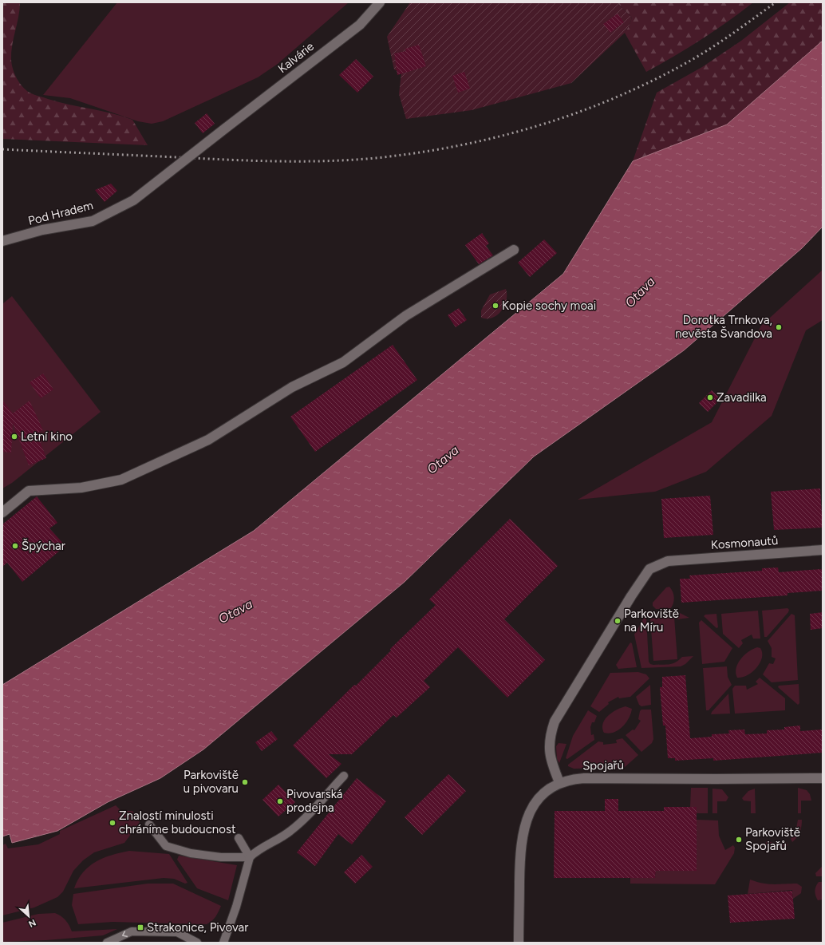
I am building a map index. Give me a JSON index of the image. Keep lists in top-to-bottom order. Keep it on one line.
{"streets":{"street":["Kalvárie","Pod Hradem","Kosmonautů","Spojařů"]},"crossings":[["Kalvárie","Pod Hradem"],["Kosmonautů","Spojařů"]],"water":["Otava"],"places":{"other":["Kopie sochy moai","Dorotka Trnkova, nevěsta Švandova","Zavadilka","Letní kino","Špýchar","Parkoviště na Míru","Parkoviště u pivovaru","Pivovarská prodejna","Znalostí minulosti chráníme budoucnost","Parkoviště Spojařů"],"transit":["Strakonice, Pivovar"]},"north":"bottom right"}
